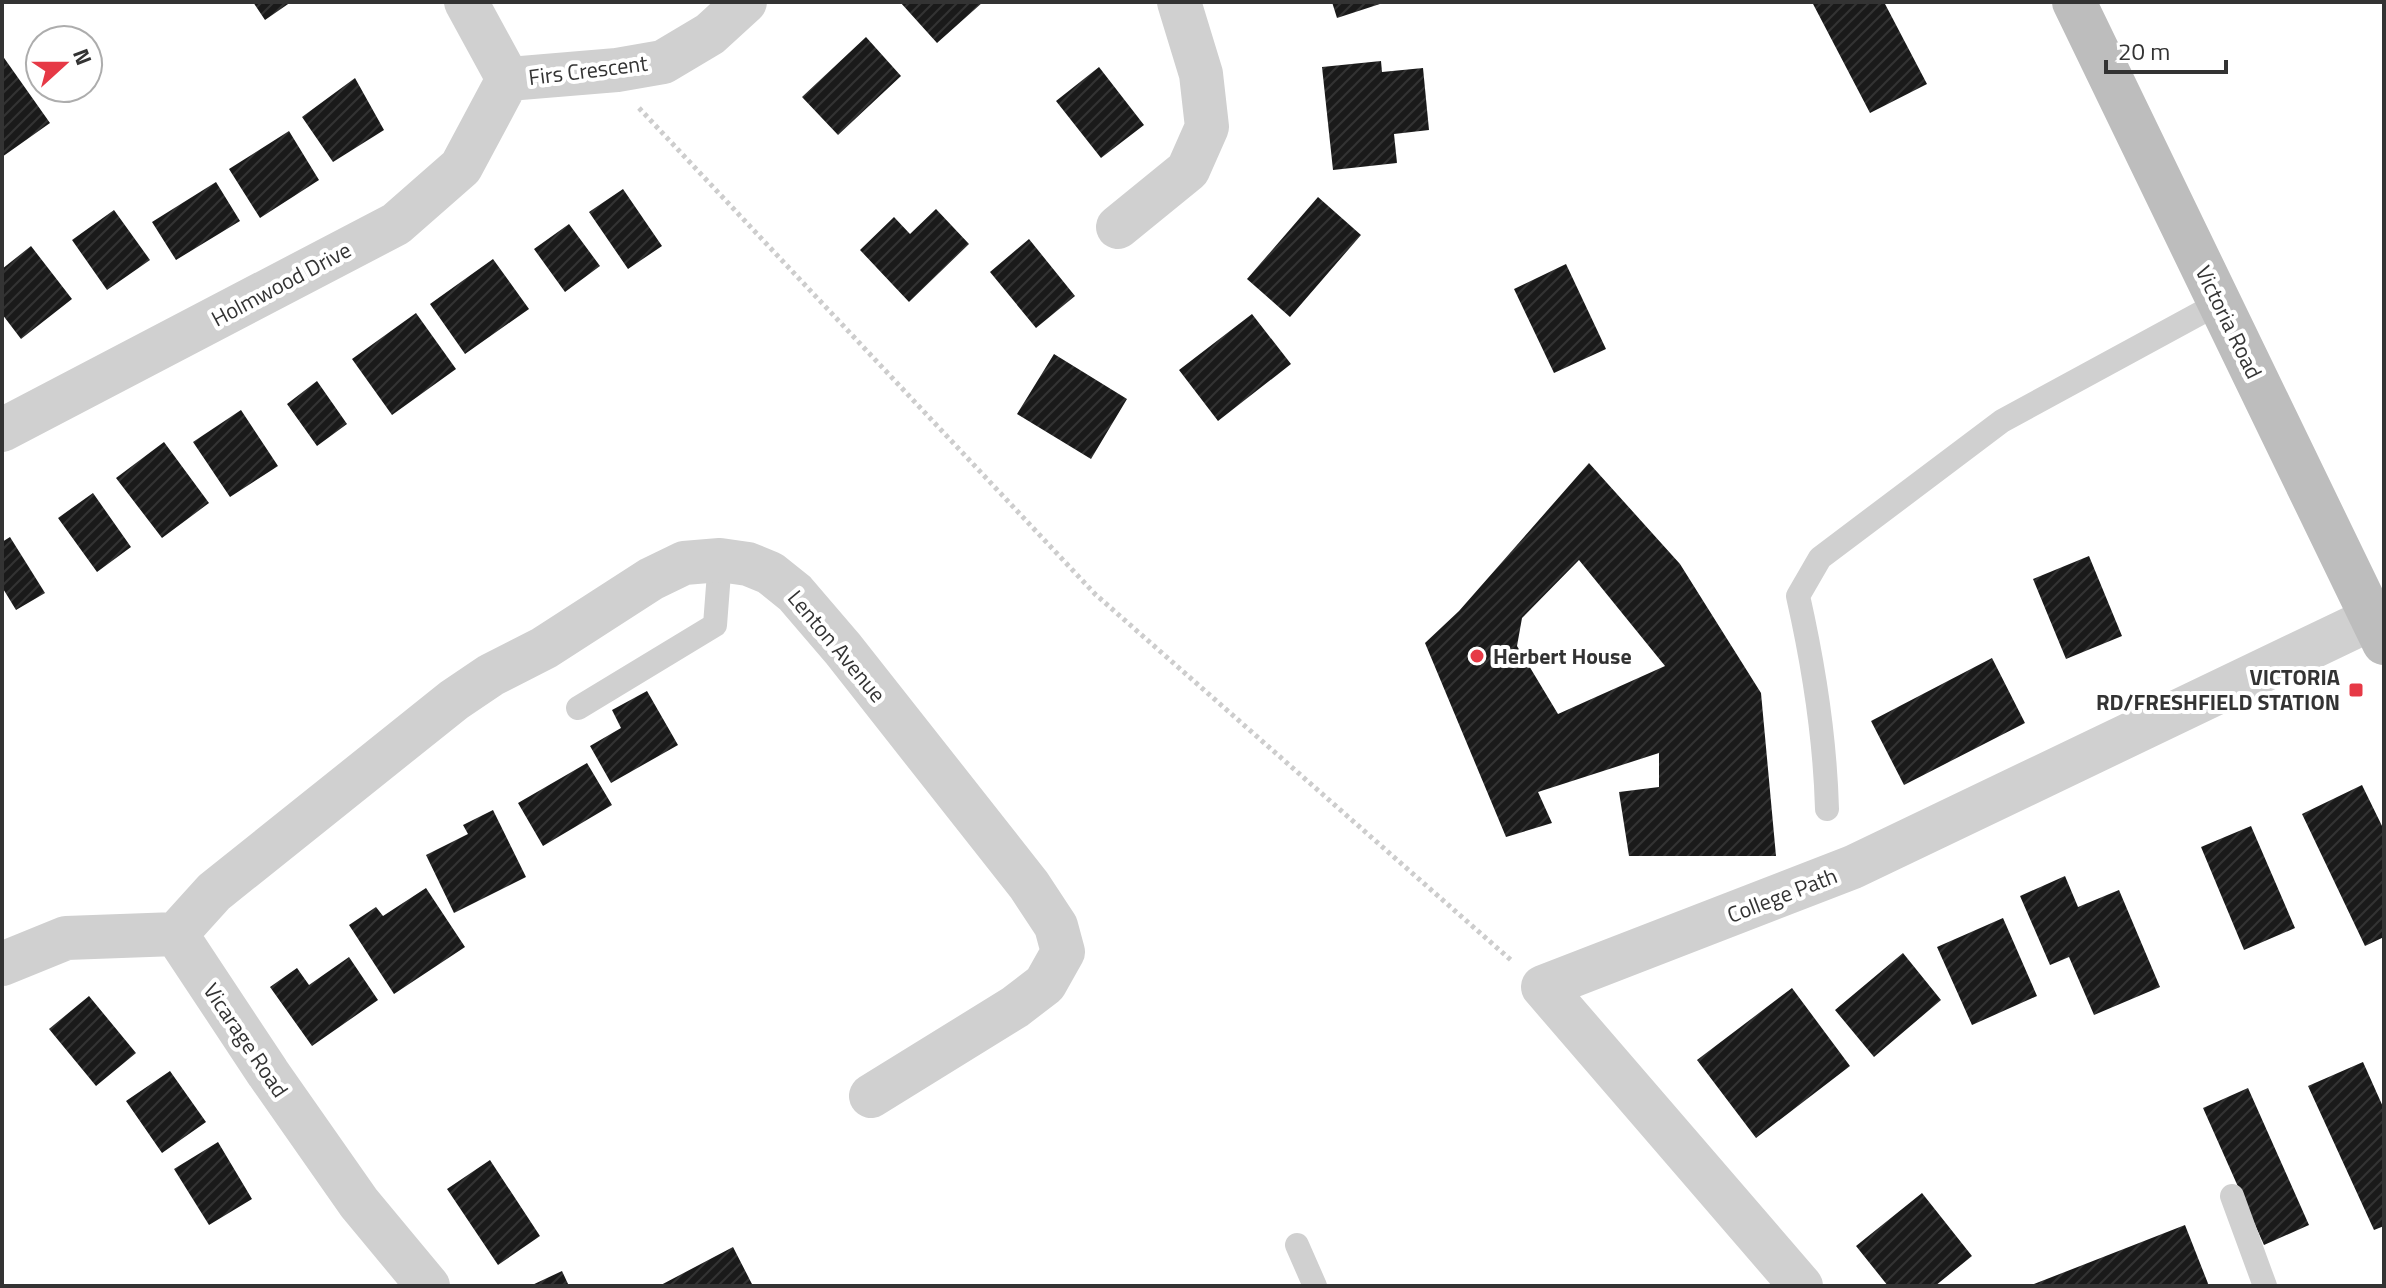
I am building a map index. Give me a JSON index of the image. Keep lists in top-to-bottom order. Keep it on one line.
{"streets":{"street":["Firs Crescent","Holmwood Drive","Victoria Road","Lenton Avenue","College Path","Vicarage Road"]},"crossings":[["Firs Crescent","Holmwood Drive"],["Victoria Road","College Path"],["Lenton Avenue","Vicarage Road"]],"places":{"other":["Herbert House"],"transit":["VICTORIA RD/FRESHFIELD STATION"]},"scale_bar":"20 m","north":"right"}
